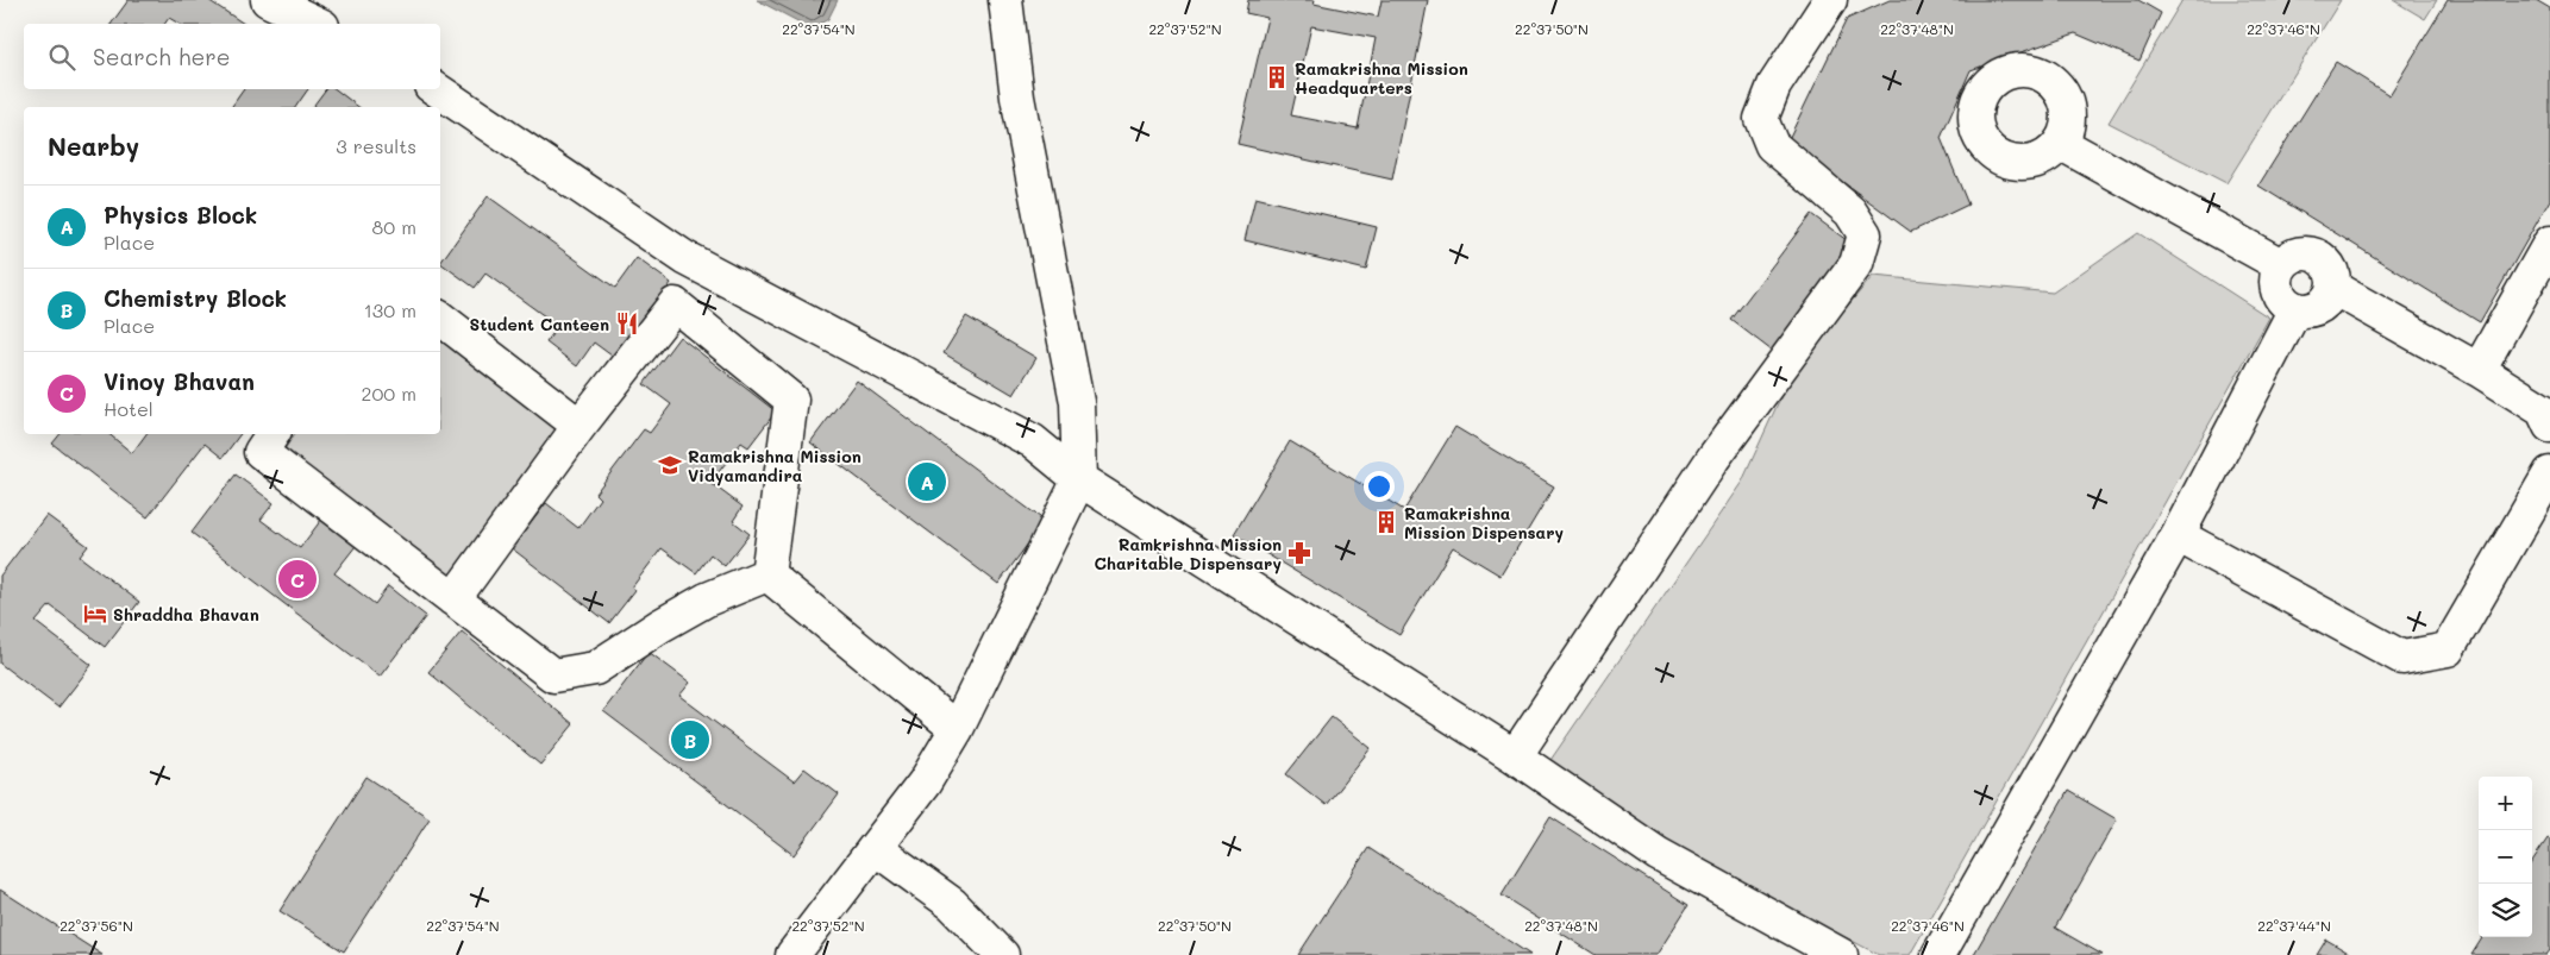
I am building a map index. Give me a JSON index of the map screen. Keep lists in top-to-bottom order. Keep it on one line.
{"places":{"building":["Ramakrishna Mission Headquarters","Ramakrishna Mission Dispensary"],"restaurant":["Student Canteen"],"school or university":["Ramakrishna Mission Vidyamandira"],"pharmacy":["Ramkrishna Mission Charitable Dispensary"],"hotel":["Shraddha Bhavan"]},"page":{"search":"Search here","heading":["Nearby","3 results"],"list":[{"mark":"A","name":"Physics Block","note":"Place","value":"80 m"},{"mark":"B","name":"Chemistry Block","note":"Place","value":"130 m"},{"mark":"C","name":"Vinoy Bhavan","note":"Hotel","value":"200 m"}],"pins":["A","C","B"],"map_buttons":["+","−"]},"coordinates":["22°37'54\"N","22°37'52\"N","22°37'50\"N","22°37'48\"N","22°37'46\"N","22°37'56\"N","22°37'44\"N"]}
